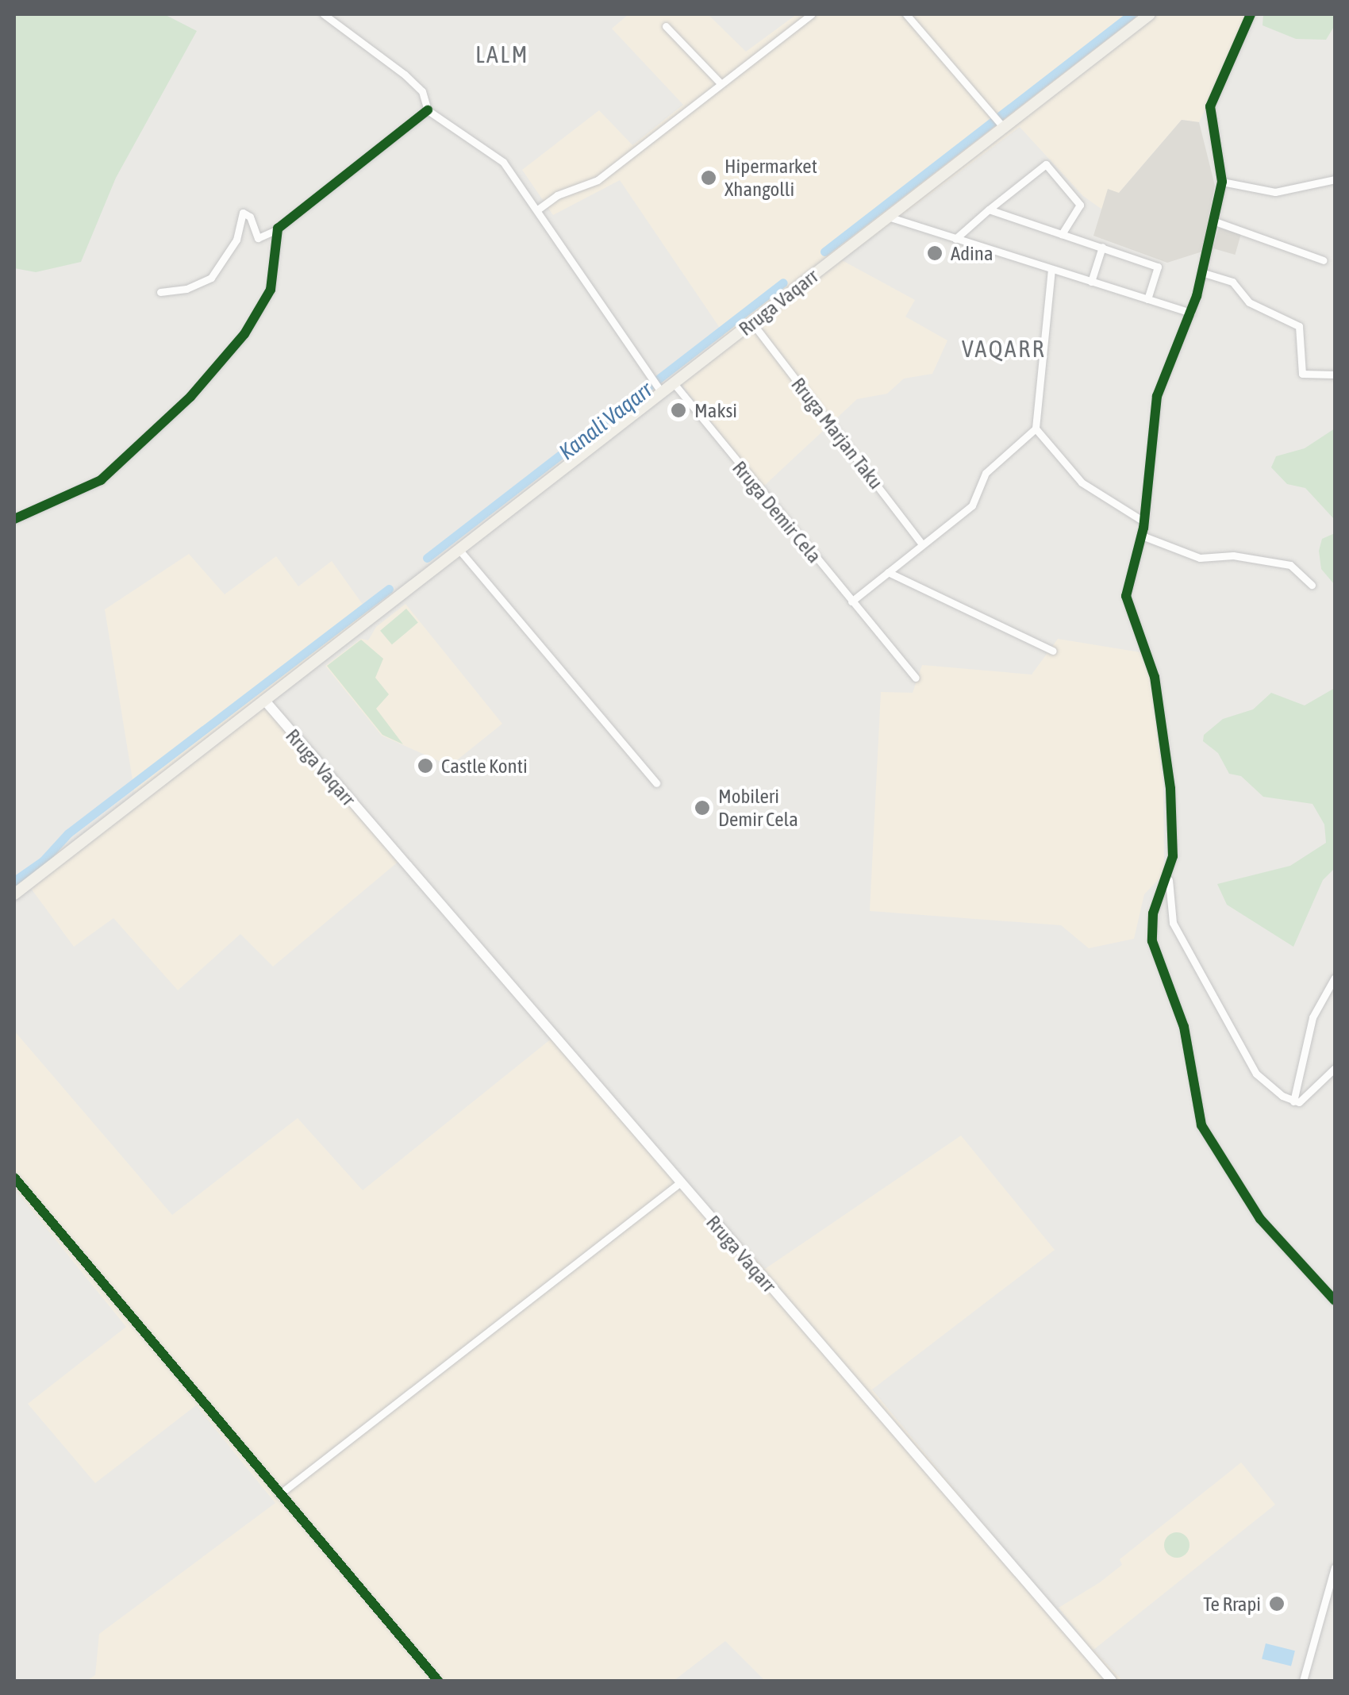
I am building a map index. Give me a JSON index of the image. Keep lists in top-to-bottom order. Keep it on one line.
{"streets":{"main road":["Rruga Vaqarr"],"street":["Rruga Marjan Taku","Rruga Demir Cela"]},"crossings":[["Rruga Vaqarr","Rruga Marjan Taku"],["Rruga Vaqarr","Rruga Demir Cela"]],"districts":["LALM","VAQARR"],"water":["Kanali Vaqarr"],"places":["Hipermarket Xhangolli","Adina","Maksi","Castle Konti","Mobileri Demir Cela","Te Rrapi"]}
